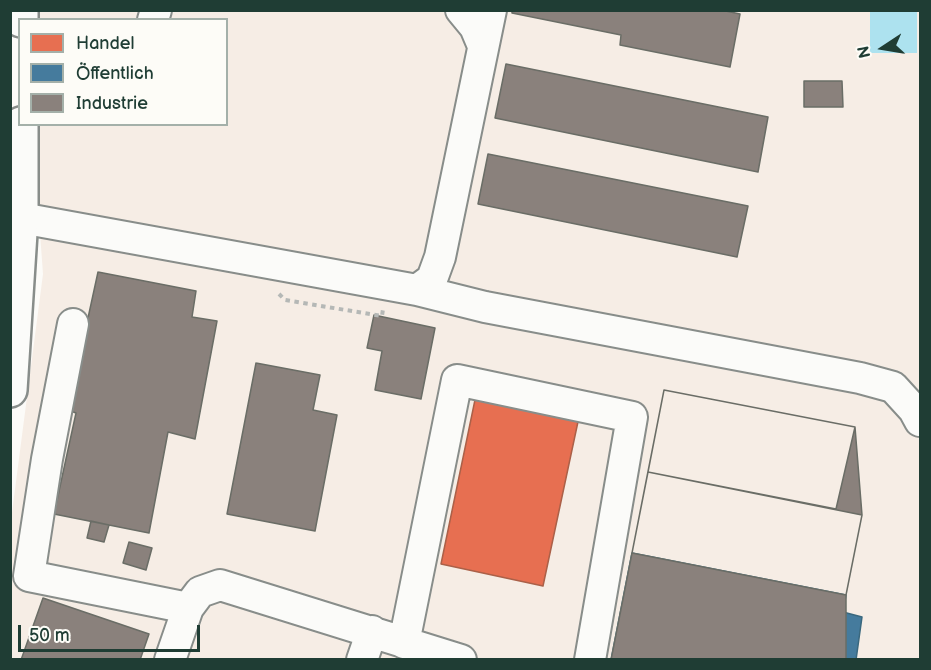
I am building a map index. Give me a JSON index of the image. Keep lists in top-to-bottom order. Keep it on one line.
{"legend":["Handel","Öffentlich","Industrie"],"scale_bar":"50 m","north":"left"}
